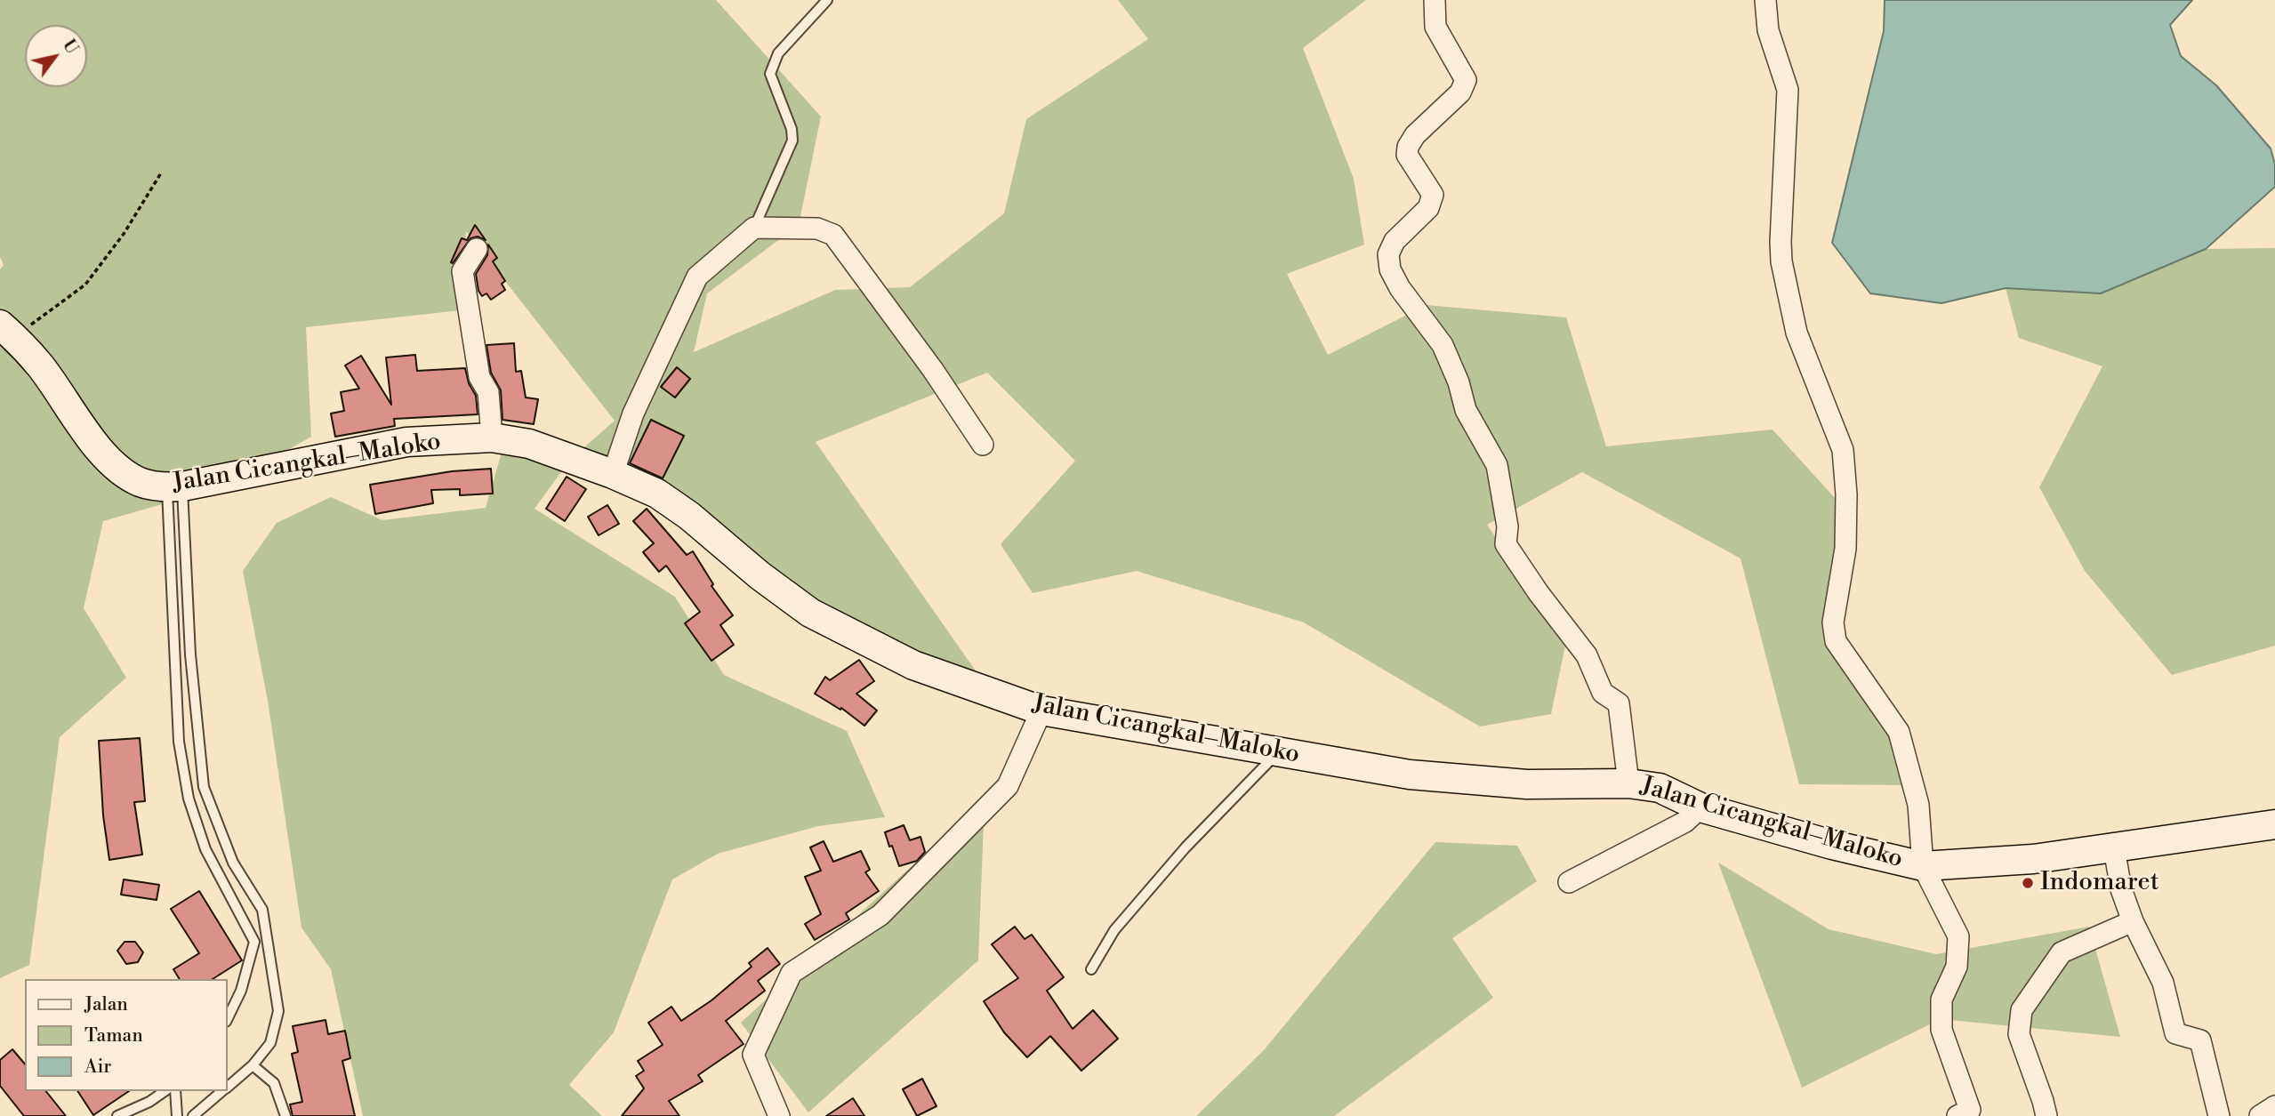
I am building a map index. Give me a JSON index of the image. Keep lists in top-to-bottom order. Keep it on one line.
{"streets":{"street":["Jalan Cicangkal–Maloko"]},"places":["Indomaret"],"legend":["Jalan","Taman","Air"],"north":"top right"}
